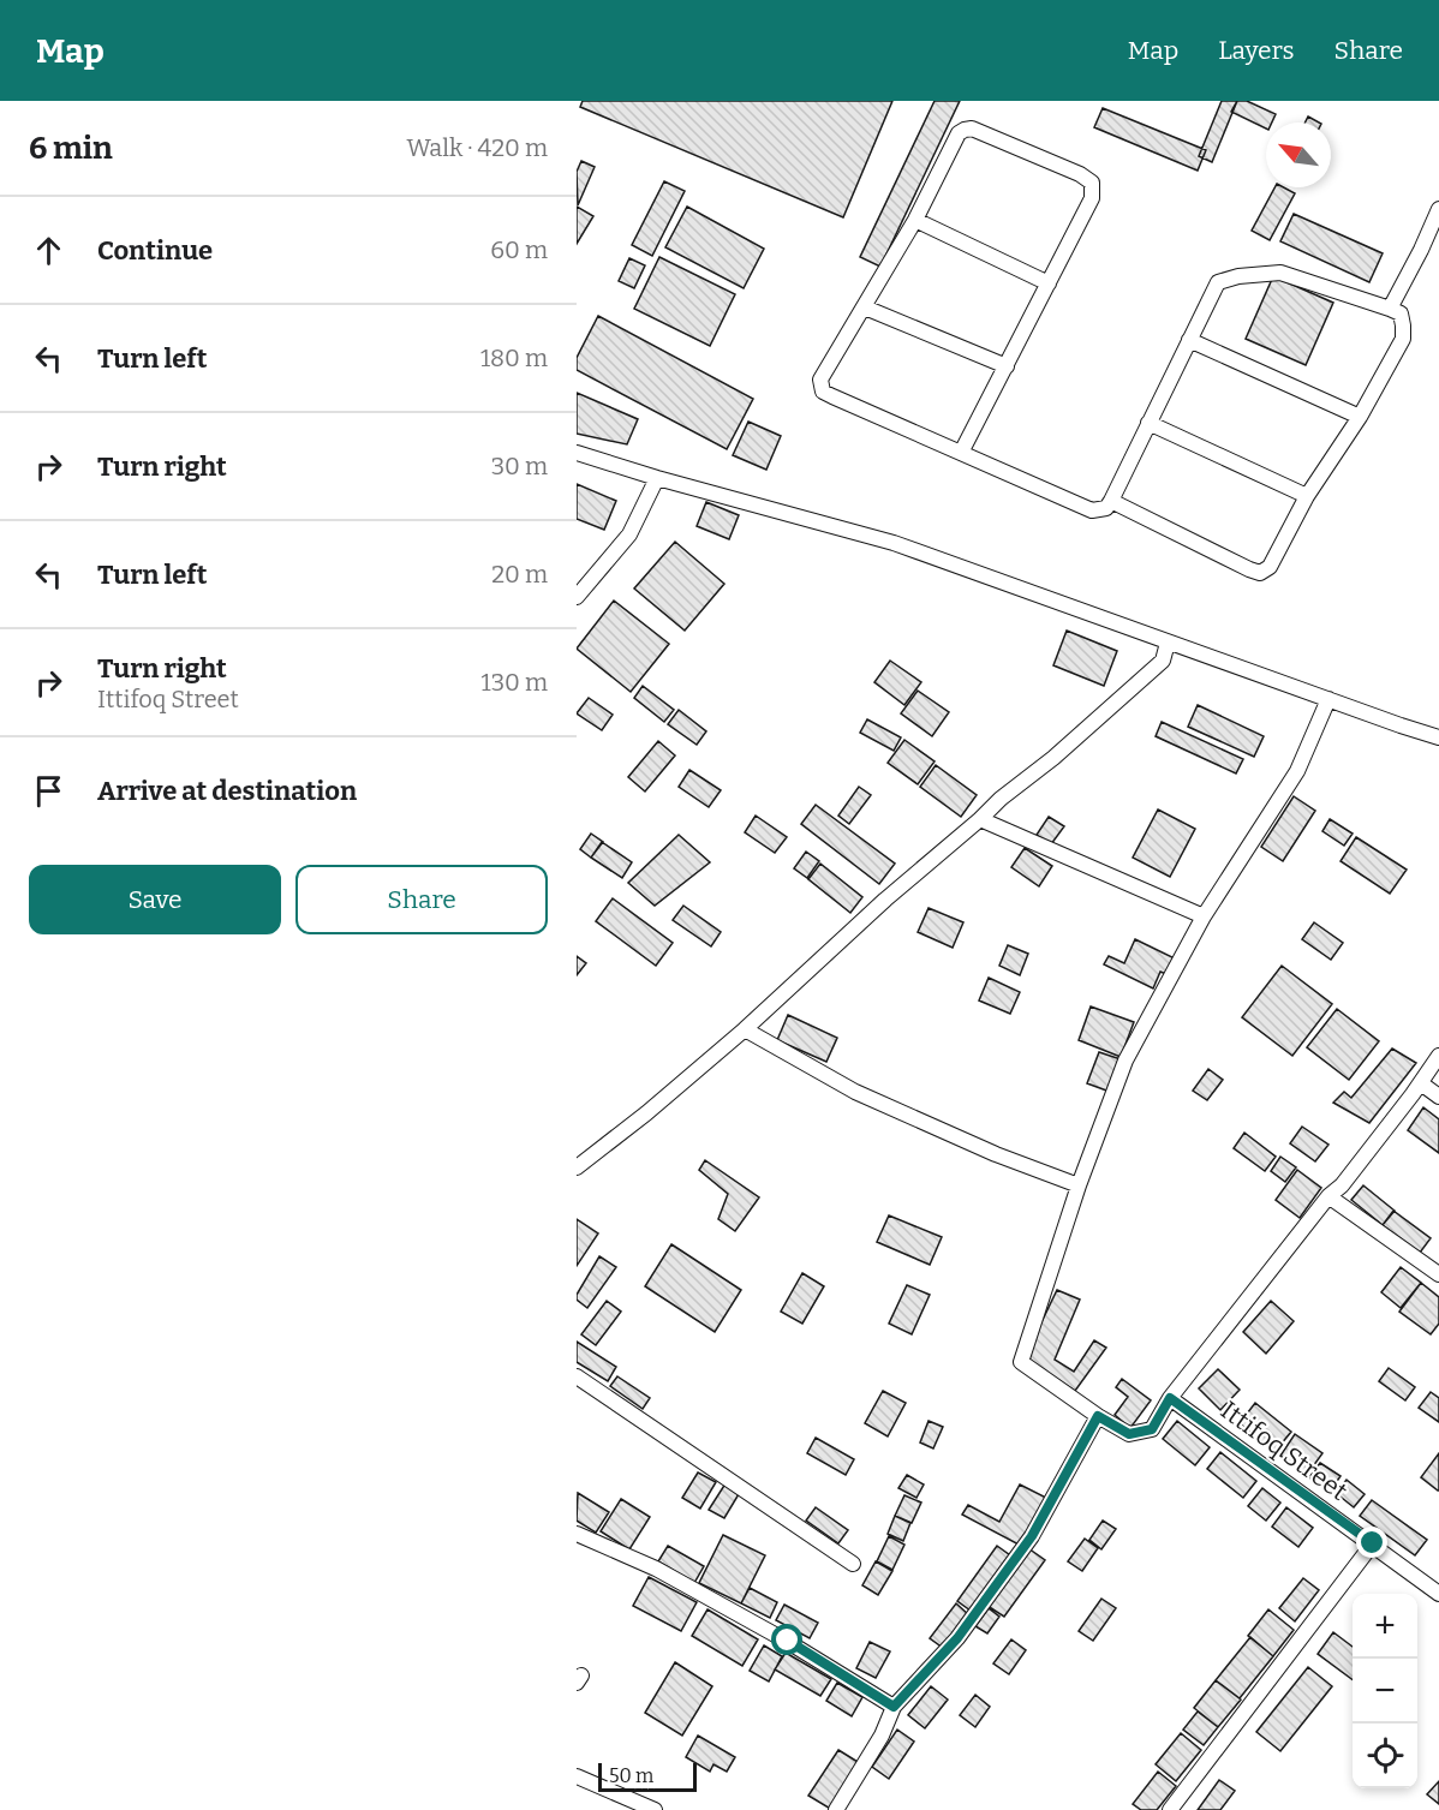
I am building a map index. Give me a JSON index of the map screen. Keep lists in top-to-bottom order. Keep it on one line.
{"streets":{"street":["Ittifoq Street"]},"scale_bar":"50 m","north":"top left","page":{"header":"Map","nav":["Map","Layers","Share"],"heading":["6 min","Walk · 420 m"],"list":[["Continue","60 m"],["Turn left","180 m"],["Turn right","30 m"],["Turn left","20 m"],["Turn right","Ittifoq Street","130 m"],"Arrive at destination"],"buttons":["Save","Share"],"map_buttons":["+","−"],"scale":"50 m"}}
